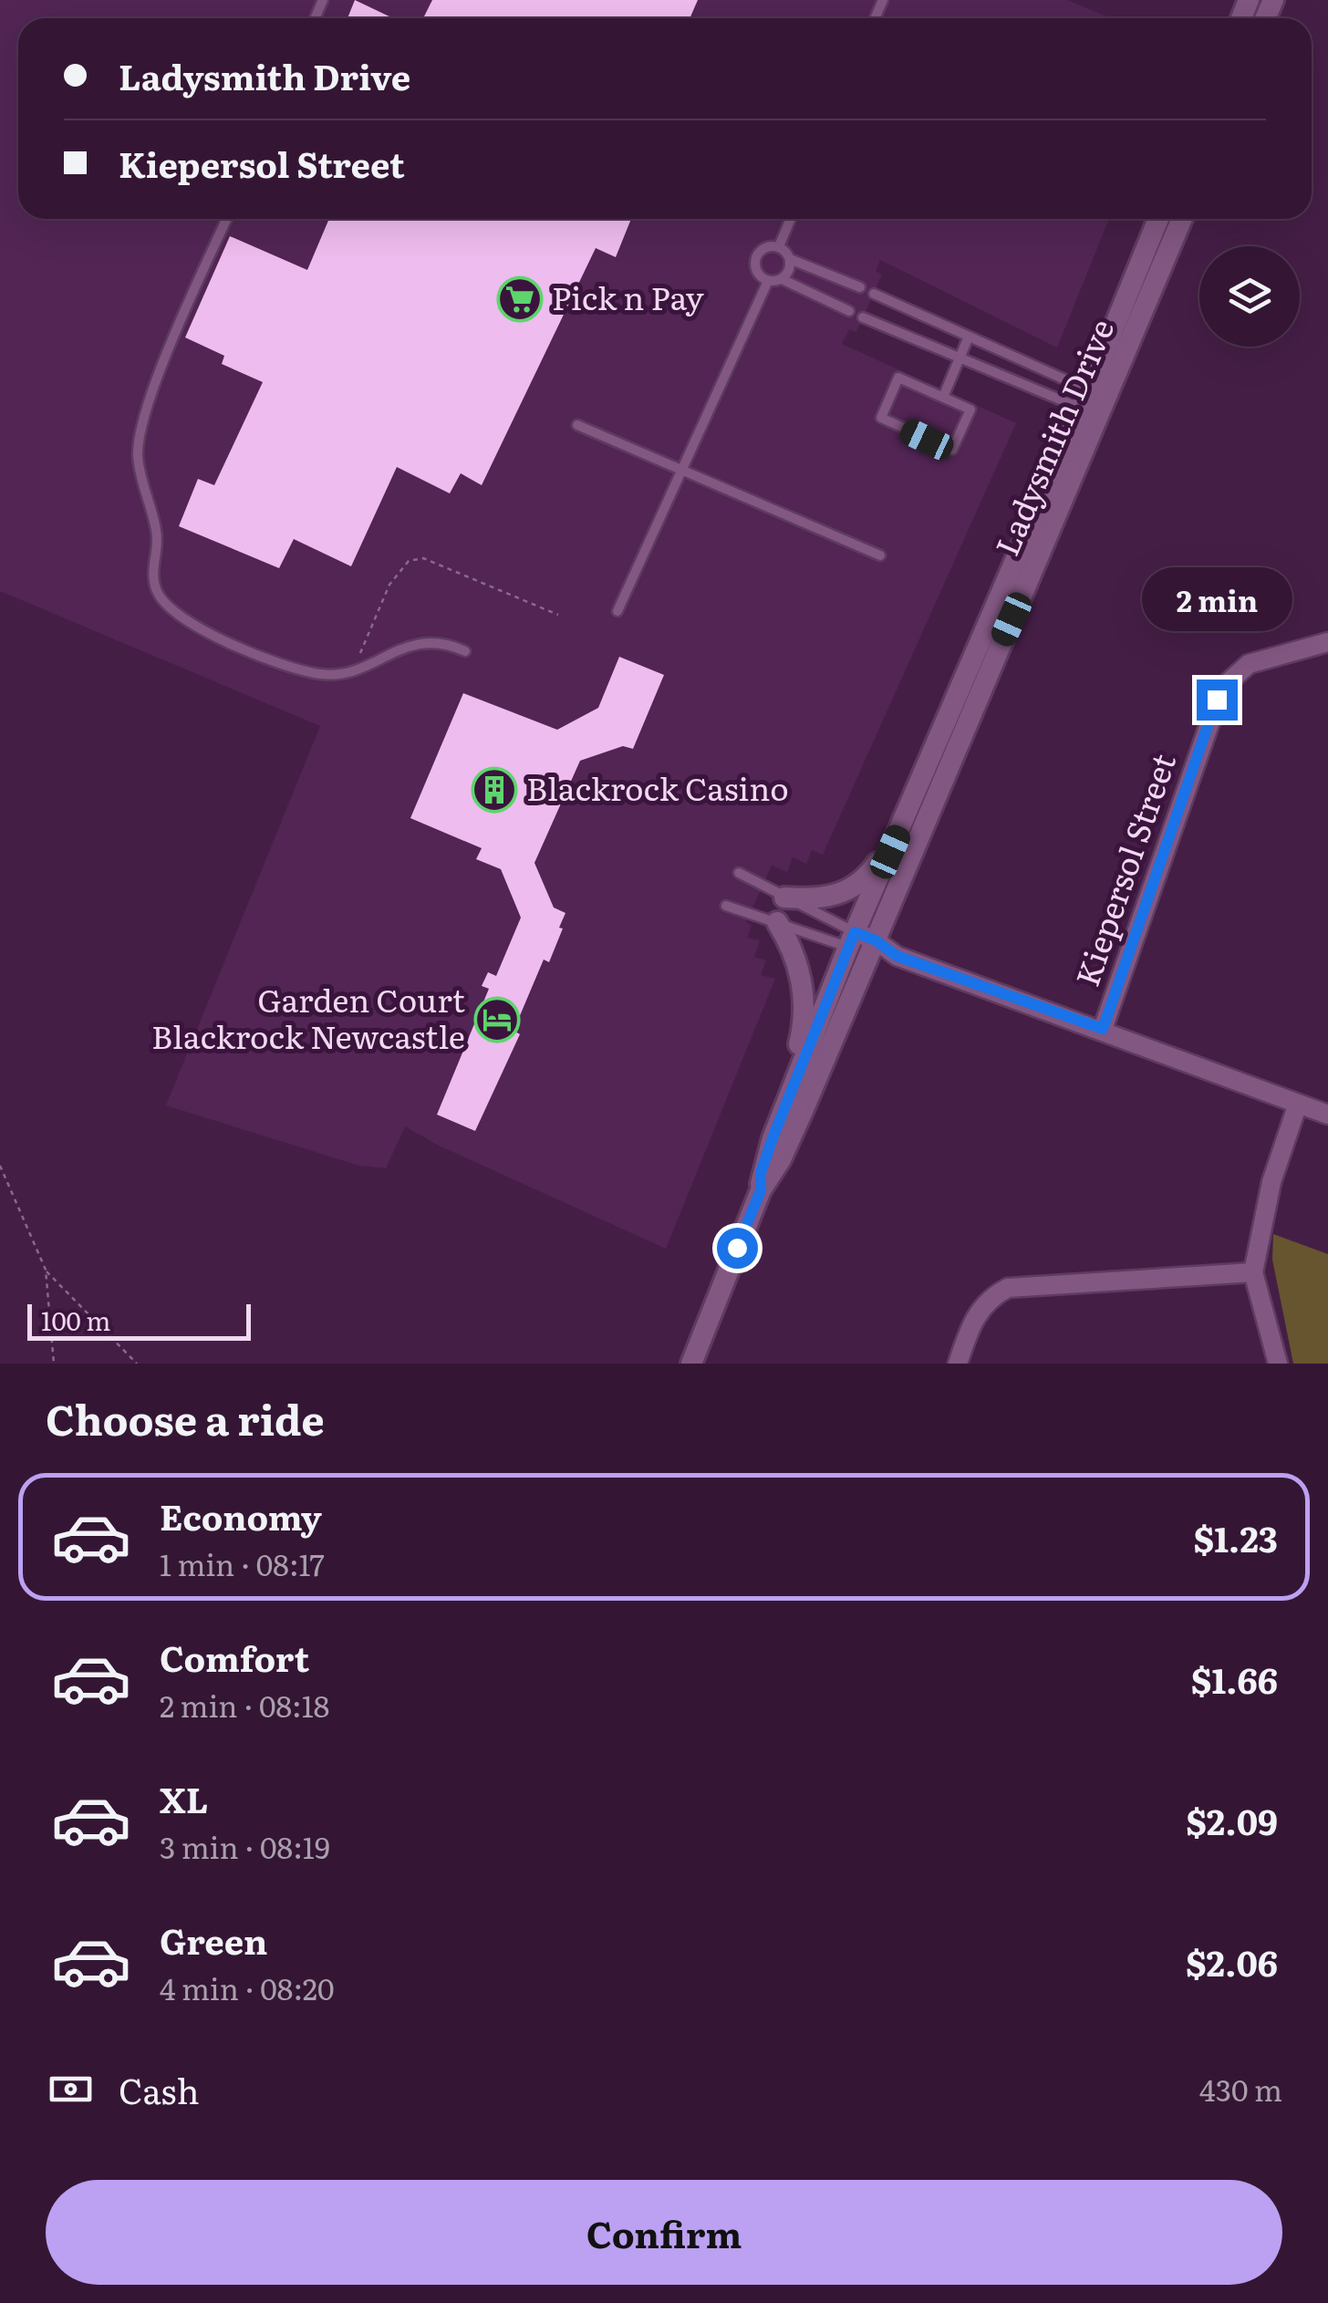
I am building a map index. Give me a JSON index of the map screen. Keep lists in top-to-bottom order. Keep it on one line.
{"streets":{"street":["Ladysmith Drive","Kiepersol Street"]},"places":{"supermarket":["Pick n Pay"],"building":["Blackrock Casino"],"hotel":["Garden Court Blackrock Newcastle"]},"scale_bar":"100 m","page":{"banner":["Ladysmith Drive","Kiepersol Street"],"bubble":"2 min","scale":"100 m","heading":"Choose a ride","list":[{"name":"Economy","note":"1 min · 08:17","value":"$1.23"},{"name":"Comfort","note":"2 min · 08:18","value":"$1.66"},{"name":"XL","note":"3 min · 08:19","value":"$2.09"},{"name":"Green","note":"4 min · 08:20","value":"$2.06"}],"pay":["Cash","430 m"],"buttons":"Confirm"}}
